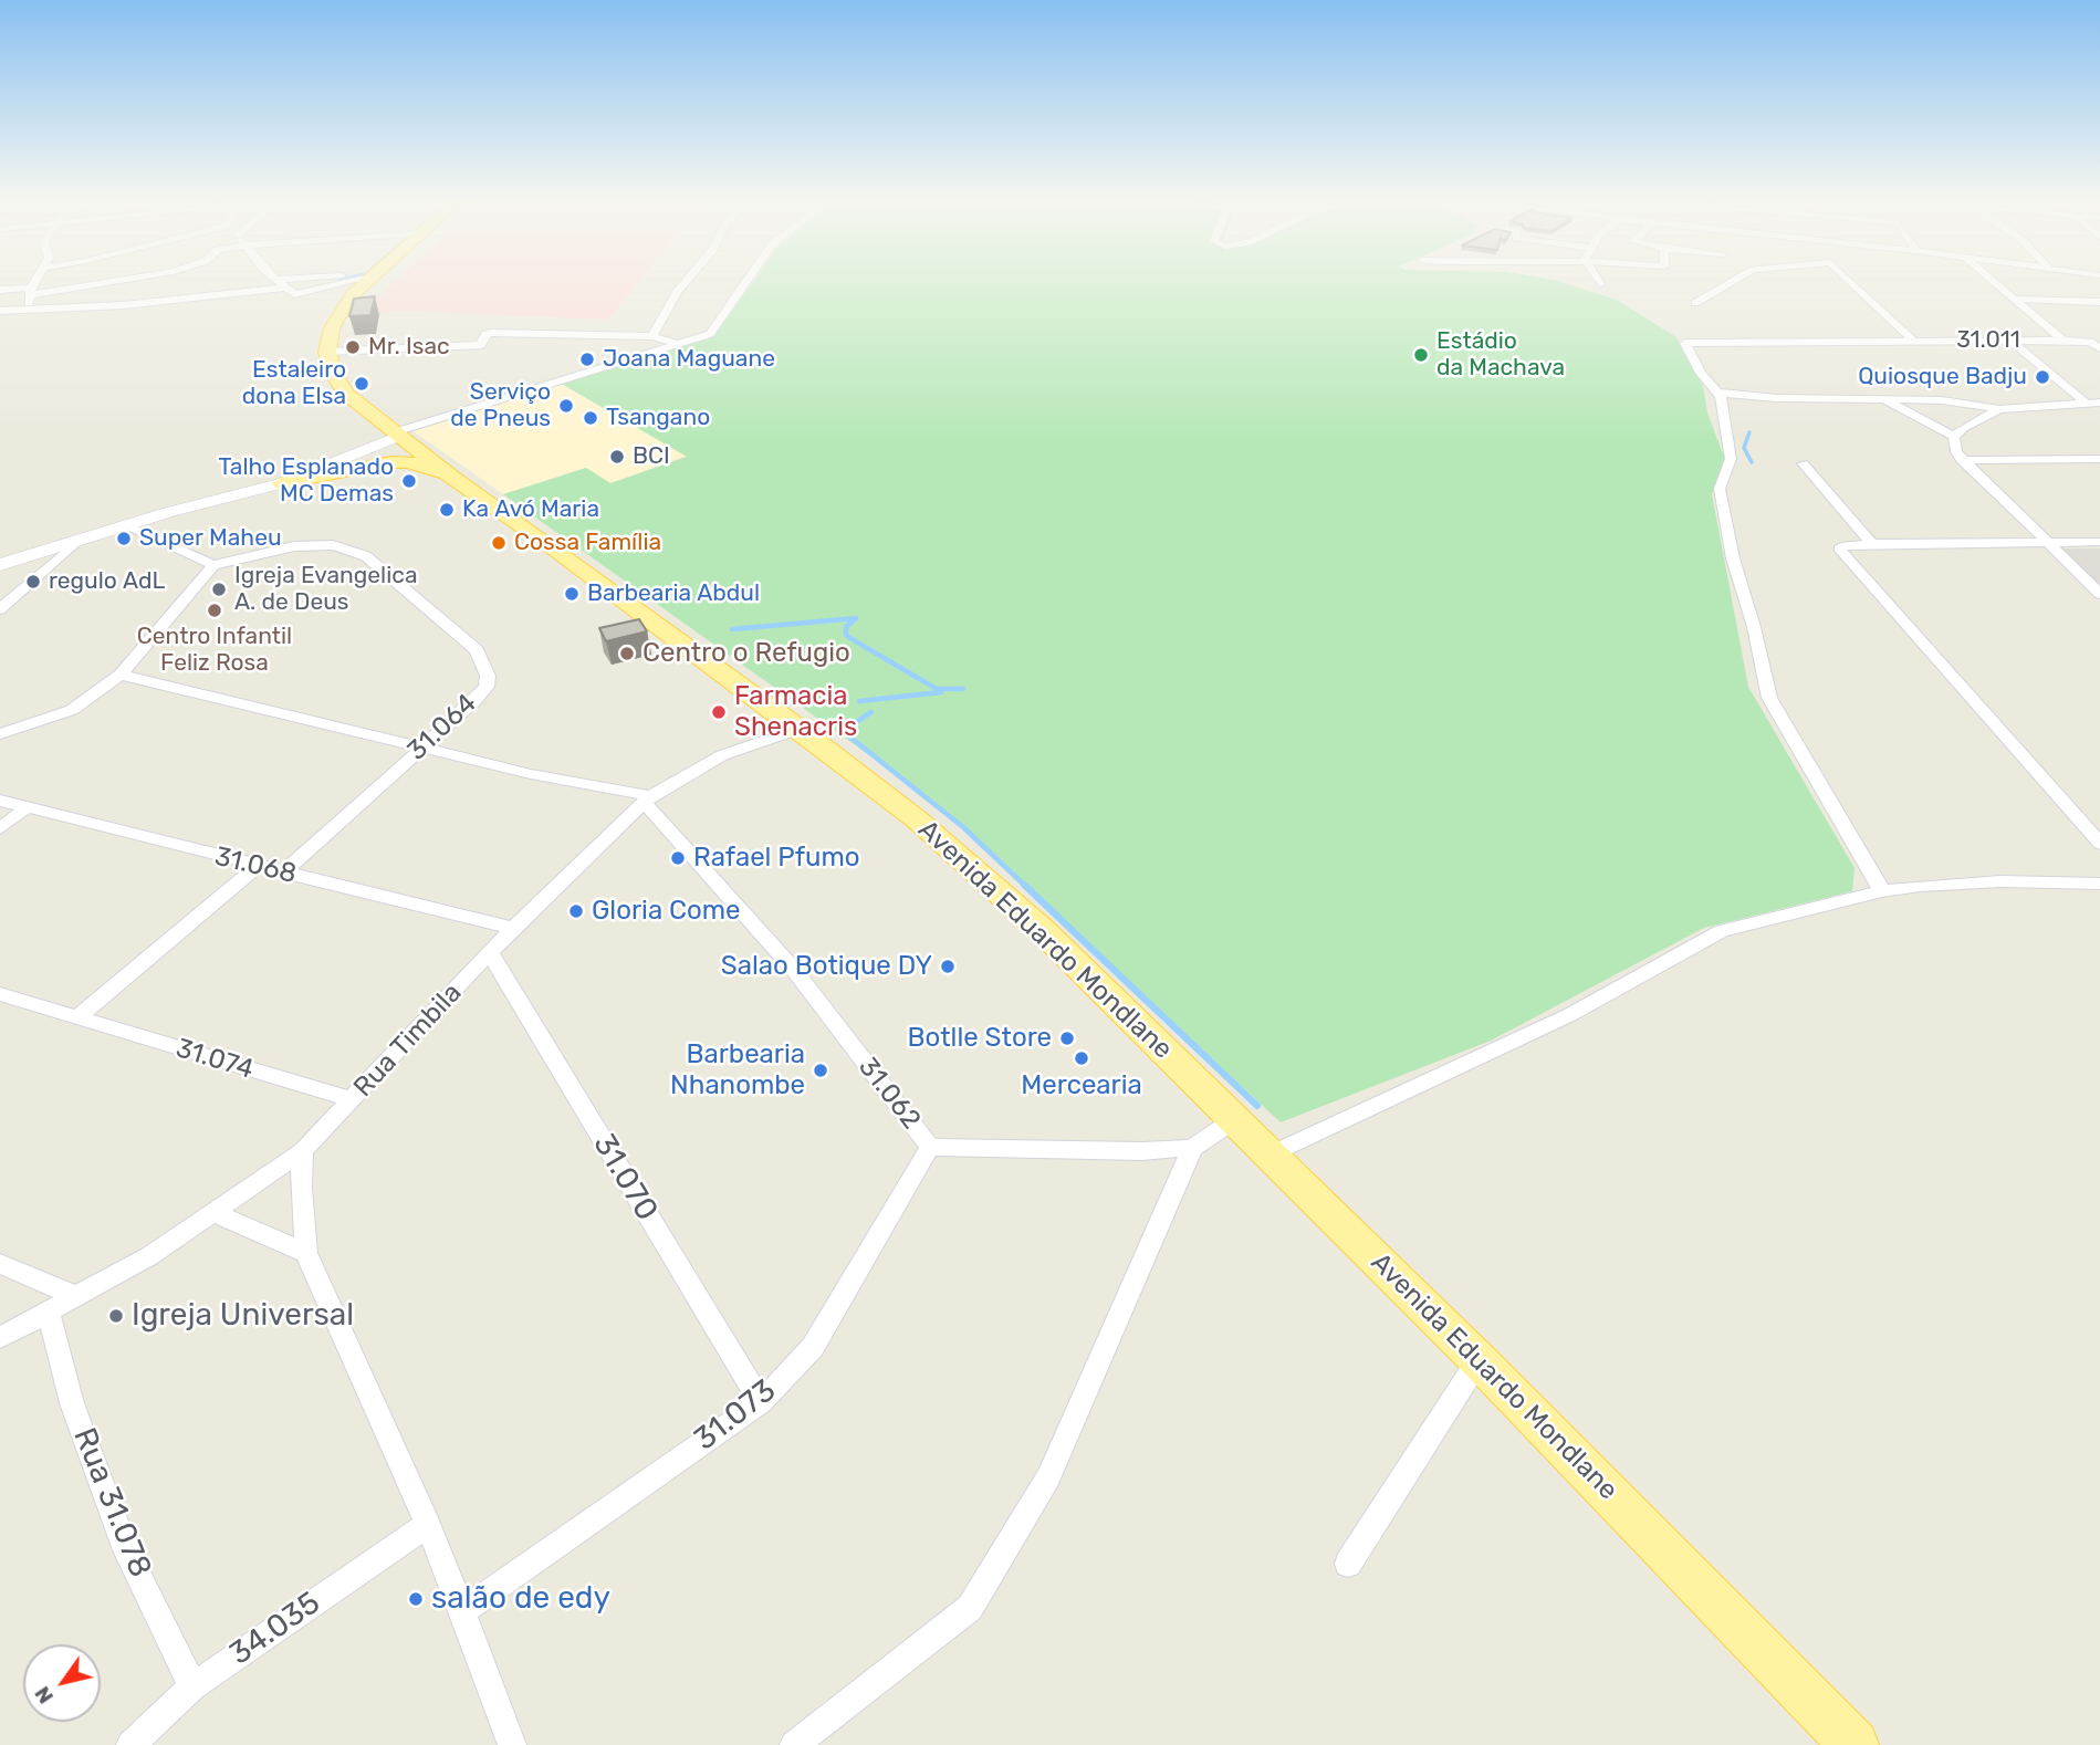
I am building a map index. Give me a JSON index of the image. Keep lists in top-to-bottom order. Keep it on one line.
{"streets":{"main road":["Avenida Eduardo Mondlane"],"street":["31.011","31.064","31.068","Rua Timbila","31.074","31.062","31.070","31.073","Rua 31.078","34.035"]},"crossings":[["31.064","31.068"],["31.068","Rua Timbila"],["Avenida Eduardo Mondlane","Rua Timbila"],["Rua Timbila","31.074"],["Rua Timbila","31.062"],["Rua Timbila","31.070"],["Rua Timbila","Rua 31.078"],["31.062","31.073"],["31.070","31.073"],["Rua 31.078","34.035"]],"places":["Mr. Isac","Estádio da Machava","Joana Maguane","Quiosque Badju","Estaleiro dona Elsa","Serviço de Pneus","Tsangano","BCI","Talho Esplanado MC Demas","Ka Avó Maria","Super Maheu","Cossa Família","regulo AdL","Igreja Evangelica A. de Deus","Barbearia Abdul","Centro Infantil Feliz Rosa","Centro o Refugio","Farmacia Shenacris","Rafael Pfumo","Gloria Come","Salao Botique DY","Botlle Store","Mercearia","Barbearia Nhanombe","Igreja Universal","salão de edy"],"north":"bottom left"}
